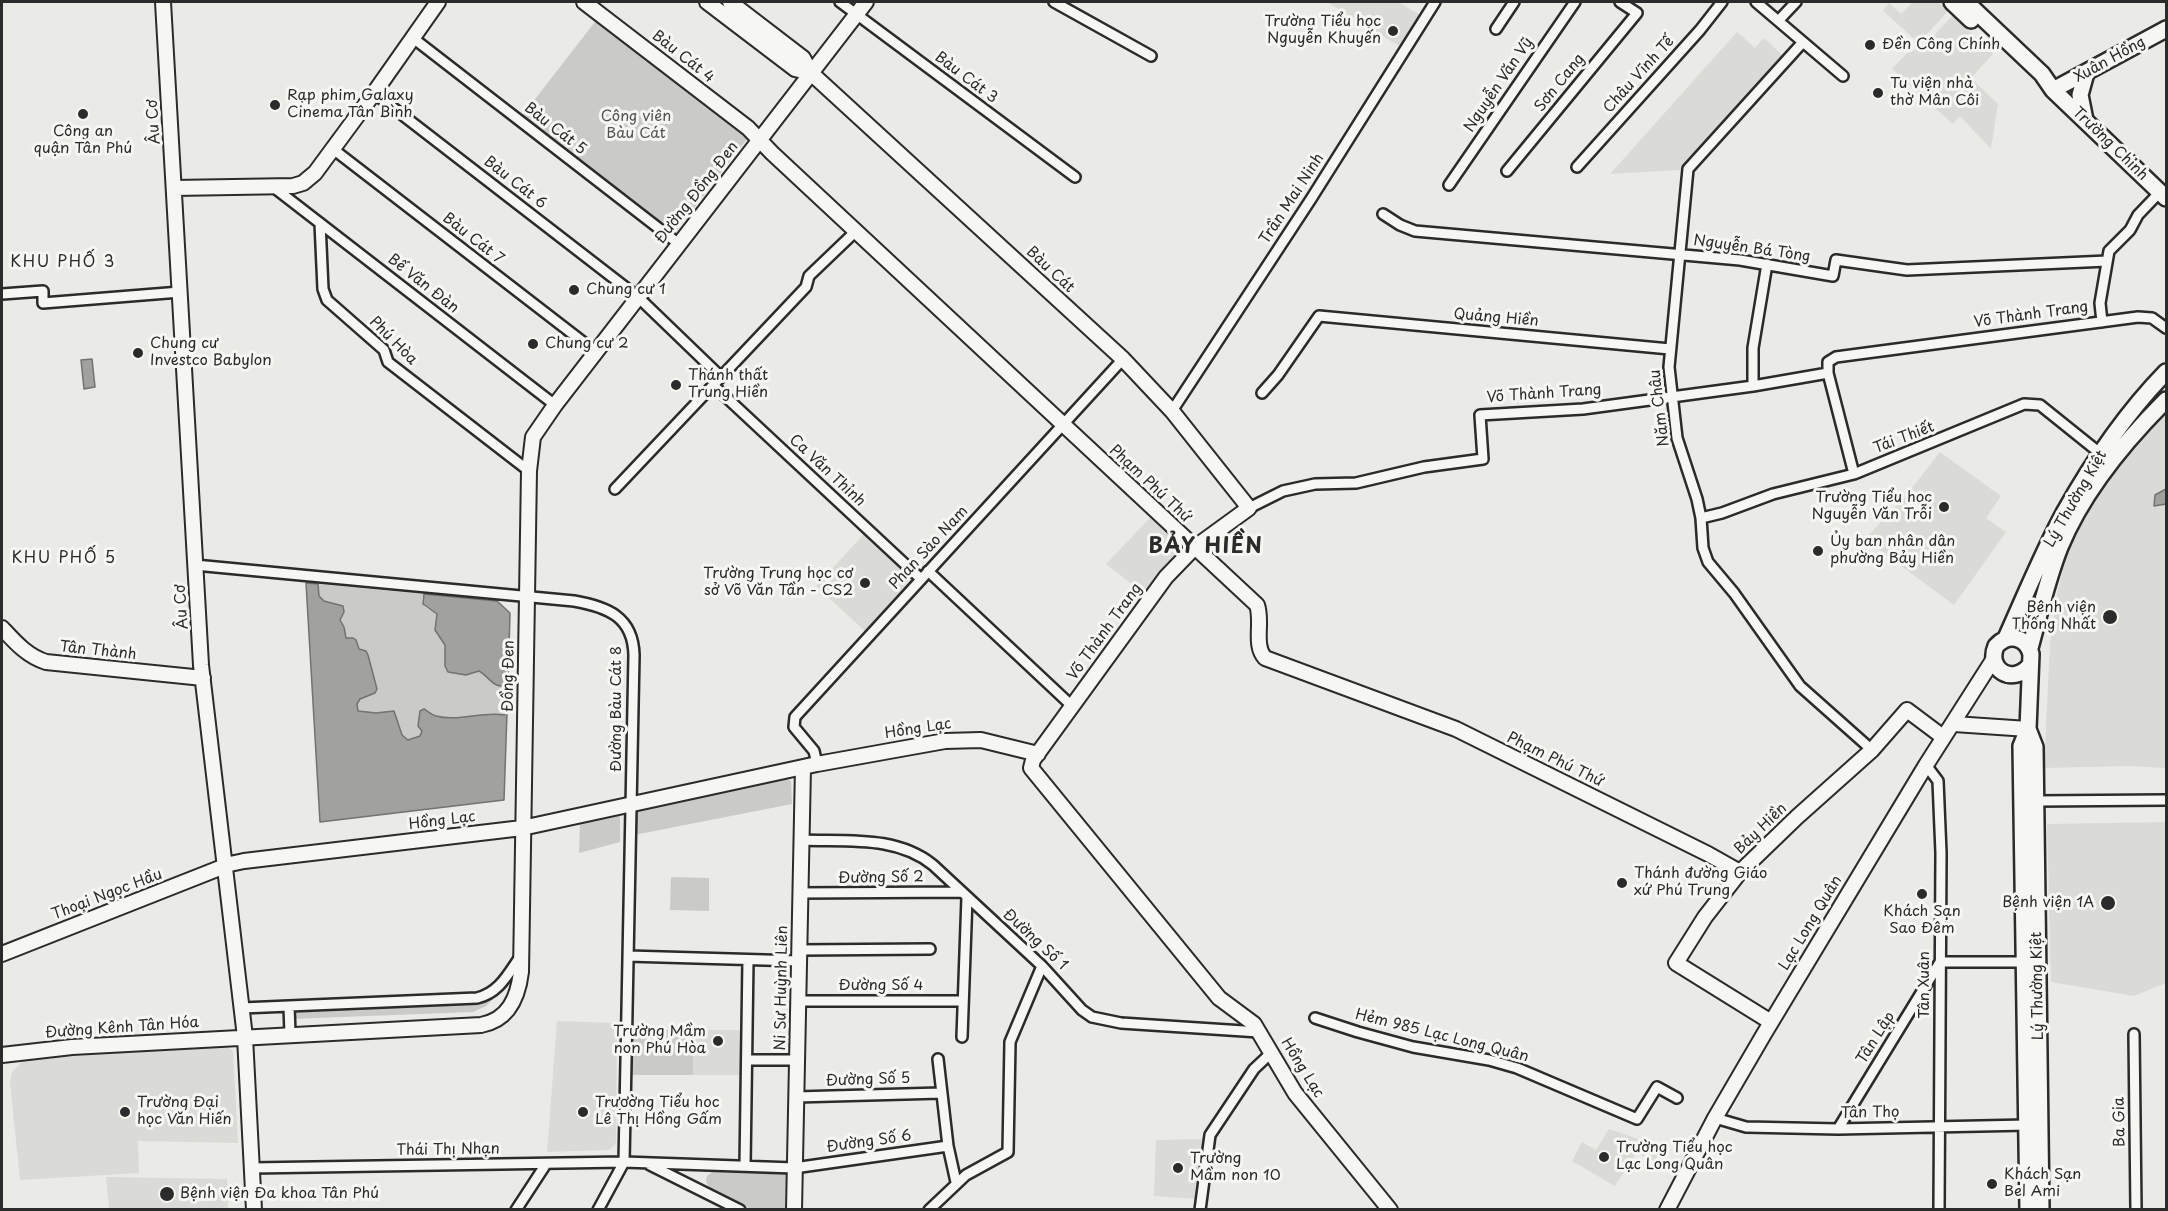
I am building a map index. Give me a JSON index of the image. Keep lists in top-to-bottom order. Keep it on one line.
{"streets":{"main road":["Xuân Hồng","Trường Chinh","Lý Thường Kiệt"],"street":["Bàu Cát 4","Châu Vĩnh Tế","Bàu Cát 3","Sơn Cang","Nguyễn Văn Vỹ","Âu Cơ","Bàu Cát 5","Bàu Cát 6","Đường Đồng Đen","Trần Mai Ninh","Bàu Cát 7","Nguyễn Bá Tòng","Bàu Cát","Bế Văn Đàn","Võ Thành Trang","Quảng Hiền","Phú Hòa","Năm Châu","Tái Thiết","Ca Văn Thỉnh","Phạm Phú Thứ","Phan Sào Nam","Tân Thành","Đồng Đen","Đường Bàu Cát 8","Hồng Lạc","Bảy Hiền","Đường Số 2","Thoại Ngọc Hầu","Lạc Long Quân","Đường Số 1","Tân Xuân","Đường Số 4","Ni Sư Huỳnh Liên","Đường Kênh Tân Hóa","Hẻm 985 Lạc Long Quân","Tân Lập","Đường Số 5","Tân Thọ","Ba Gia","Đường Số 6","Thái Thị Nhạn"]},"crossings":[["Bàu Cát 4","Đường Đồng Đen"],["Bàu Cát 4","Phạm Phú Thứ"],["Xuân Hồng","Trường Chinh"],["Bàu Cát 3","Đường Đồng Đen"],["Âu Cơ","Tân Thành"],["Âu Cơ","Đồng Đen"],["Âu Cơ","Đường Bàu Cát 8"],["Âu Cơ","Hồng Lạc"],["Âu Cơ","Thoại Ngọc Hầu"],["Âu Cơ","Đường Kênh Tân Hóa"],["Âu Cơ","Thái Thị Nhạn"],["Bàu Cát 5","Đường Đồng Đen"],["Bàu Cát 6","Đường Đồng Đen"],["Đường Đồng Đen","Bàu Cát 7"],["Đường Đồng Đen","Bàu Cát"],["Đường Đồng Đen","Bế Văn Đàn"],["Đường Đồng Đen","Phạm Phú Thứ"],["Đường Đồng Đen","Đồng Đen"],["Trần Mai Ninh","Bàu Cát"],["Nguyễn Bá Tòng","Năm Châu"],["Bàu Cát","Võ Thành Trang"],["Bàu Cát","Phan Sào Nam"],["Bế Văn Đàn","Phú Hòa"],["Bế Văn Đàn","Đồng Đen"],["Võ Thành Trang","Năm Châu"],["Võ Thành Trang","Phạm Phú Thứ"],["Võ Thành Trang","Hồng Lạc"],["Quảng Hiền","Năm Châu"],["Phú Hòa","Đồng Đen"],["Năm Châu","Tái Thiết"],["Năm Châu","Bảy Hiền"],["Tái Thiết","Lý Thường Kiệt"],["Ca Văn Thỉnh","Phan Sào Nam"],["Phạm Phú Thứ","Phan Sào Nam"],["Phạm Phú Thứ","Bảy Hiền"],["Lý Thường Kiệt","Lạc Long Quân"],["Lý Thường Kiệt","Tân Thọ"],["Phan Sào Nam","Hồng Lạc"],["Đồng Đen","Đường Bàu Cát 8"],["Đồng Đen","Hồng Lạc"],["Đồng Đen","Đường Kênh Tân Hóa"],["Đường Bàu Cát 8","Hồng Lạc"],["Đường Bàu Cát 8","Thái Thị Nhạn"],["Hồng Lạc","Thoại Ngọc Hầu"],["Hồng Lạc","Đường Số 1"],["Hồng Lạc","Ni Sư Huỳnh Liên"],["Bảy Hiền","Lạc Long Quân"],["Đường Số 2","Đường Số 1"],["Đường Số 2","Ni Sư Huỳnh Liên"],["Lạc Long Quân","Tân Xuân"],["Lạc Long Quân","Tân Thọ"],["Đường Số 1","Ni Sư Huỳnh Liên"],["Tân Xuân","Tân Lập"],["Tân Xuân","Tân Thọ"],["Đường Số 4","Ni Sư Huỳnh Liên"],["Ni Sư Huỳnh Liên","Đường Số 5"],["Ni Sư Huỳnh Liên","Đường Số 6"],["Ni Sư Huỳnh Liên","Thái Thị Nhạn"],["Tân Lập","Tân Thọ"],["Đường Số 6","Thái Thị Nhạn"]],"districts":["KHU PHỐ 3","BẢY HIỀN","KHU PHỐ 5"],"parks":["Công viên Bàu Cát"],"places":["Trường Tiểu học Nguyễn Khuyến","Đền Công Chính","Tu viện nhà thờ Mân Côi","Rạp phim Galaxy Cinema Tân Bình","Công an quận Tân Phú","Chung cư 1","Chung cư 2","Chung cư Investco Babylon","Thánh thất Trung Hiền","Trường Tiểu học Nguyễn Văn Trỗi","Ủy ban nhân dân phường Bảy Hiền","Trường Trung học cơ sở Võ Văn Tần - CS2","Bệnh viện Thống Nhất","Thánh đường Giáo xứ Phú Trung","Khách Sạn Sao Đêm","Bệnh viện 1A","Trường Mầm non Phú Hòa","Trường Đại học Văn Hiến","Trươờng Tiểu học Lê Thị Hồng Gấm","Trường Tiểu học Lạc Long Quân","Trường Mầm non 10","Khách Sạn Bel Ami","Bệnh viện Đa khoa Tân Phú"]}
